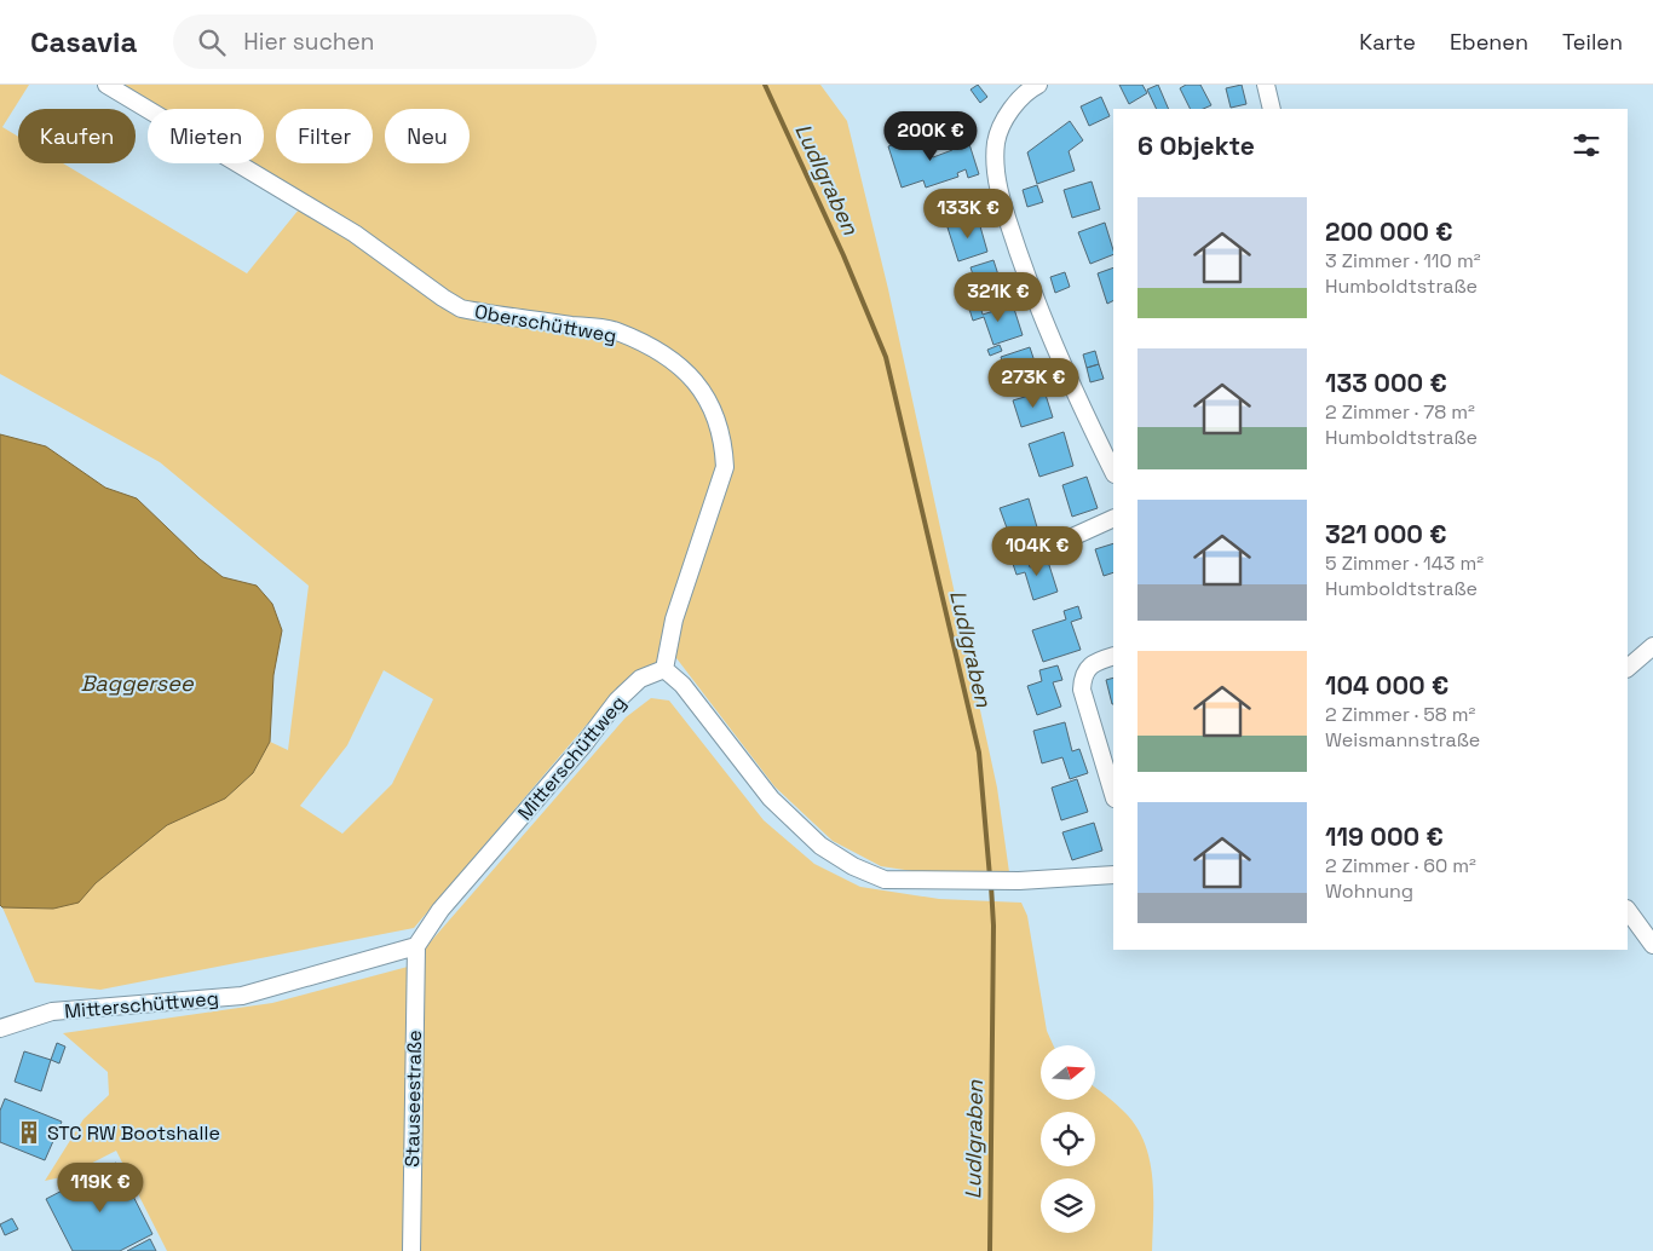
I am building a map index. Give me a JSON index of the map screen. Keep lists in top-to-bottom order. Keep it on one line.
{"streets":{"street":["Oberschüttweg","Mitterschüttweg","Stauseestraße"]},"crossings":[["Oberschüttweg","Mitterschüttweg"],["Mitterschüttweg","Stauseestraße"]],"water":["Ludlgraben","Baggersee"],"places":{"building":["STC RW Bootshalle"]},"north":"right","page":{"header":"Casavia","search":"Hier suchen","nav":["Karte","Ebenen","Teilen"],"chip":["Kaufen","Mieten","Filter","Neu"],"heading":"6 Objekte","price":["200K €","133K €","321K €","273K €","104K €","119K €"],"list":[{"name":"200 000 €","note":"3 Zimmer · 110 m² · Humboldtstraße"},{"name":"133 000 €","note":"2 Zimmer · 78 m² · Humboldtstraße"},{"name":"321 000 €","note":"5 Zimmer · 143 m² · Humboldtstraße"},{"name":"104 000 €","note":"2 Zimmer · 58 m² · Weismannstraße"},{"name":"119 000 €","note":"2 Zimmer · 60 m² · Wohnung"}]}}
